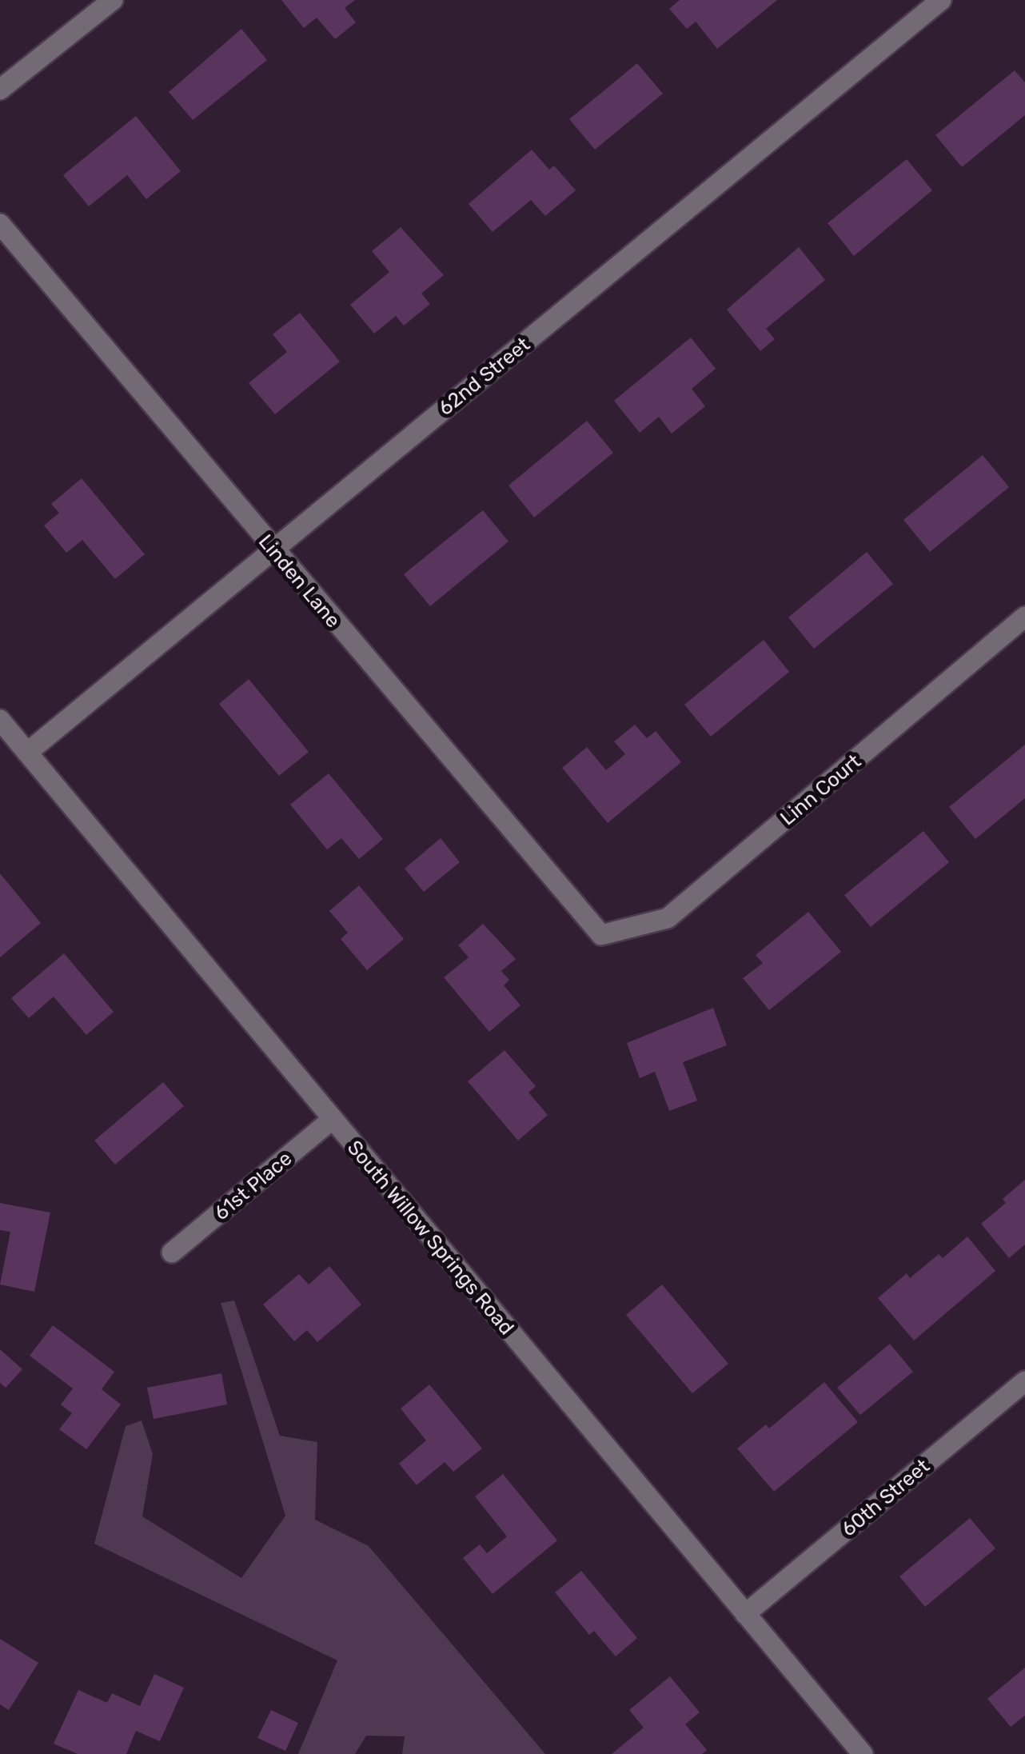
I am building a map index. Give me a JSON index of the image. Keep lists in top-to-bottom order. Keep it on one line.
{"streets":{"street":["62nd Street","Linden Lane","Linn Court","61st Place","South Willow Springs Road","60th Street"]},"crossings":[["62nd Street","Linden Lane"],["62nd Street","South Willow Springs Road"],["Linden Lane","Linn Court"],["61st Place","South Willow Springs Road"],["South Willow Springs Road","60th Street"]]}
